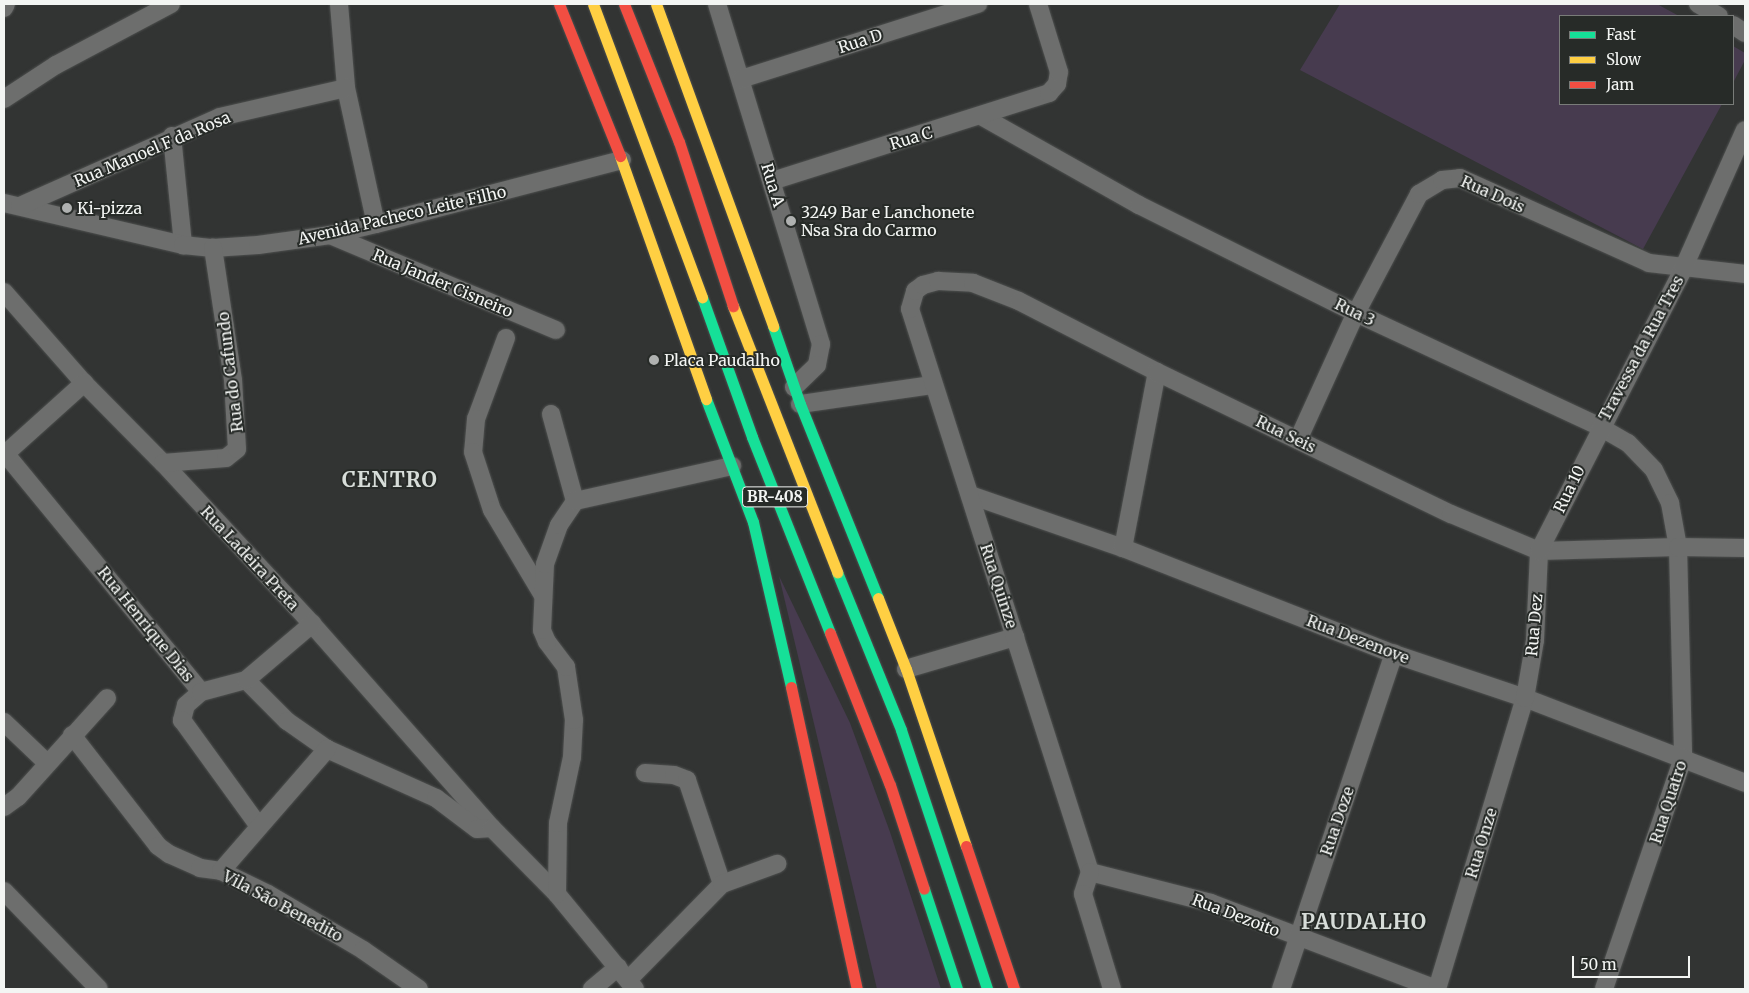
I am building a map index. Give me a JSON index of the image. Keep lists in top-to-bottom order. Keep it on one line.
{"streets":{"main road":["BR-408"],"street":["Rua D","Rua C","Rua Manoel F da Rosa","Rua A","Rua Dois","Avenida Pacheco Leite Filho","Rua Jander Cisneiro","Rua 3","Travessa da Rua Tres","Rua do Cafundo","Rua Seis","Rua 10","Rua Ladeira Preta","Rua Quinze","Rua Henrique Dias","Rua Dez","Rua Dezenove","Rua Quatro","Rua Doze","Rua Onze","Vila São Benedito","Rua Dezoito"]},"crossings":[["Rua D","Rua A"],["Rua C","Rua A"],["Rua C","Rua 3"],["Rua Manoel F da Rosa","Avenida Pacheco Leite Filho"],["Rua Dois","Rua 3"],["Rua Dois","Travessa da Rua Tres"],["Rua Dois","Rua Seis"],["Avenida Pacheco Leite Filho","Rua Jander Cisneiro"],["Avenida Pacheco Leite Filho","Rua do Cafundo"],["Rua 3","Travessa da Rua Tres"],["Rua 3","Rua Seis"],["Rua 3","Rua 10"],["Rua 3","Rua Quatro"],["Travessa da Rua Tres","Rua 10"],["Rua do Cafundo","Rua Ladeira Preta"],["Rua Seis","Rua 10"],["Rua Seis","Rua Quinze"],["Rua Seis","Rua Dez"],["Rua Seis","Rua Quatro"],["Rua 10","Rua Dez"],["Rua Quinze","Rua Dezenove"],["Rua Quinze","Rua Dezoito"],["Rua Dez","Rua Dezenove"],["Rua Dez","Rua Onze"],["Rua Dezenove","Rua Quatro"],["Rua Dezenove","Rua Doze"],["Rua Dezenove","Rua Onze"],["Rua Doze","Rua Dezoito"],["Rua Onze","Rua Dezoito"]],"districts":["CENTRO","PAUDALHO"],"places":["Ki-pizza","3249 Bar e Lanchonete Nsa Sra do Carmo","Placa Paudalho"],"legend":["Fast","Slow","Jam"],"scale_bar":"50 m"}
